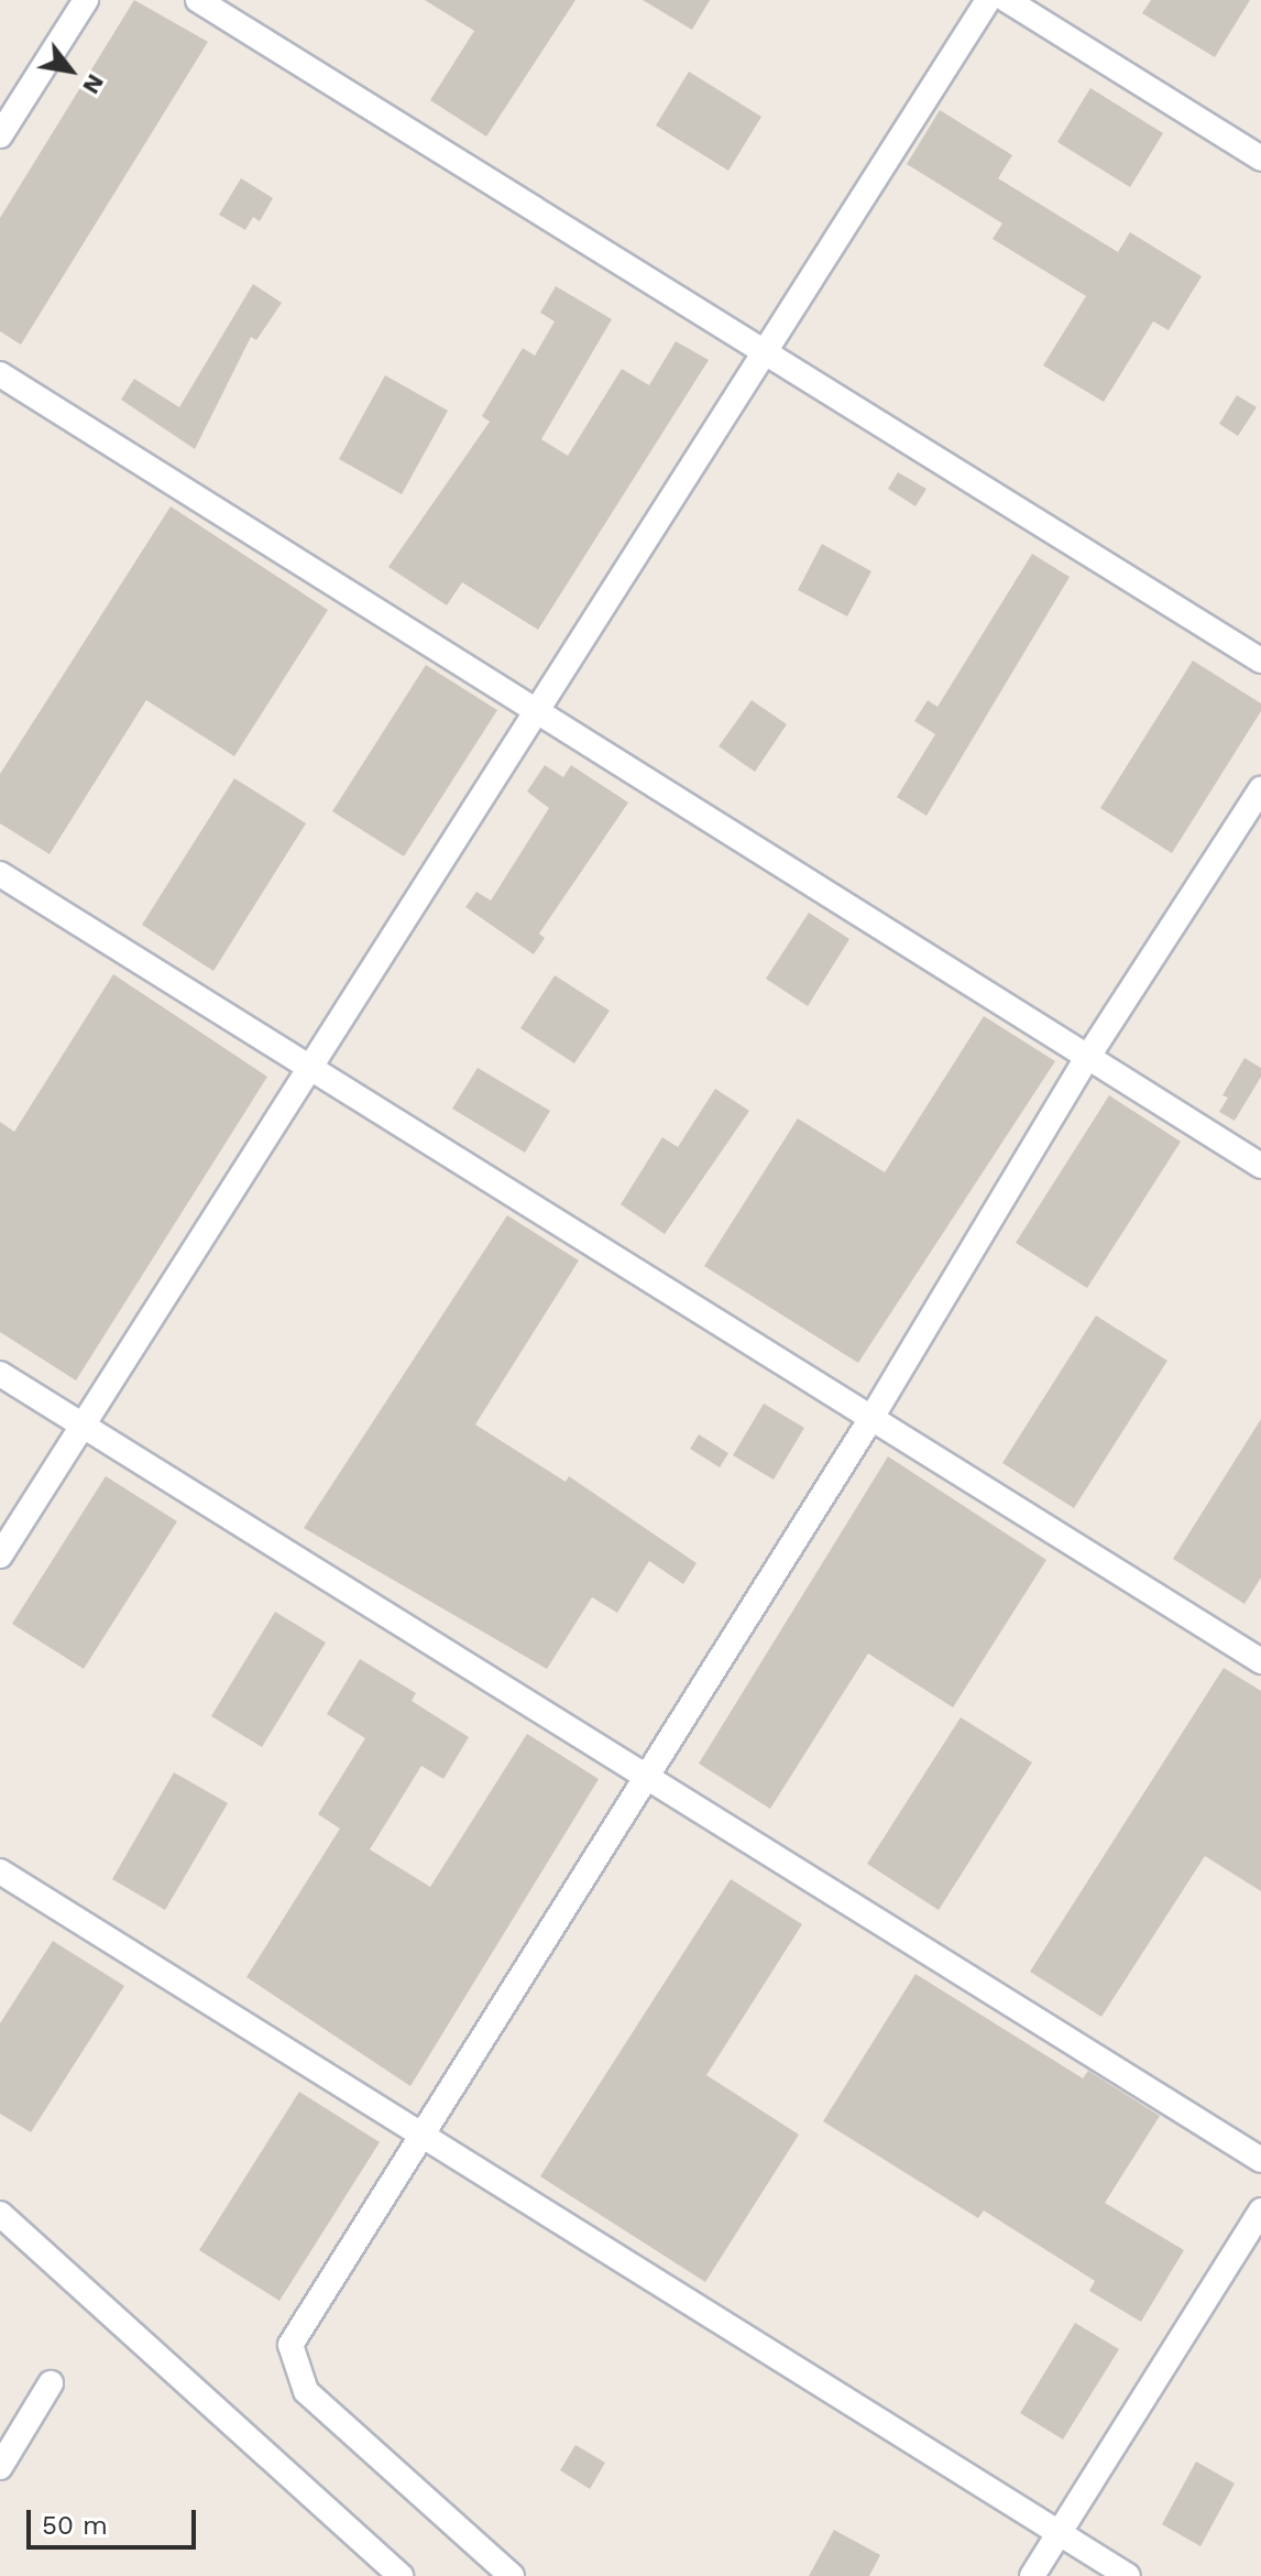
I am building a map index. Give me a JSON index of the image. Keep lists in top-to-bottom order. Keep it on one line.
{"scale_bar":"50 m","north":"bottom right"}
